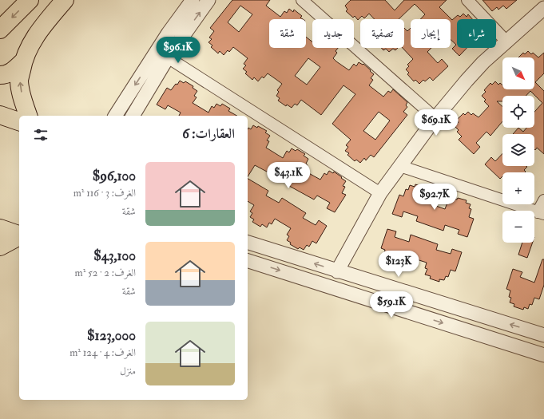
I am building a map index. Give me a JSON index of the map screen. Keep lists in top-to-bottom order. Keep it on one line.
{"north":"bottom right","page":{"chip":["شراء","إيجار","تصفية","جديد","شقة"],"price":["$96.1K","$69.1K","$43.1K","$92.7K","$123K","$59.1K"],"map_buttons":["+","−"],"heading":"العقارات: 6","list":[{"name":"$96,100","note":"الغرف: 3 · 116 m² · شقة"},{"name":"$43,100","note":"الغرف: 2 · 52 m² · شقة"},{"name":"$123,000","note":"الغرف: 4 · 124 m² · منزل"}]}}
